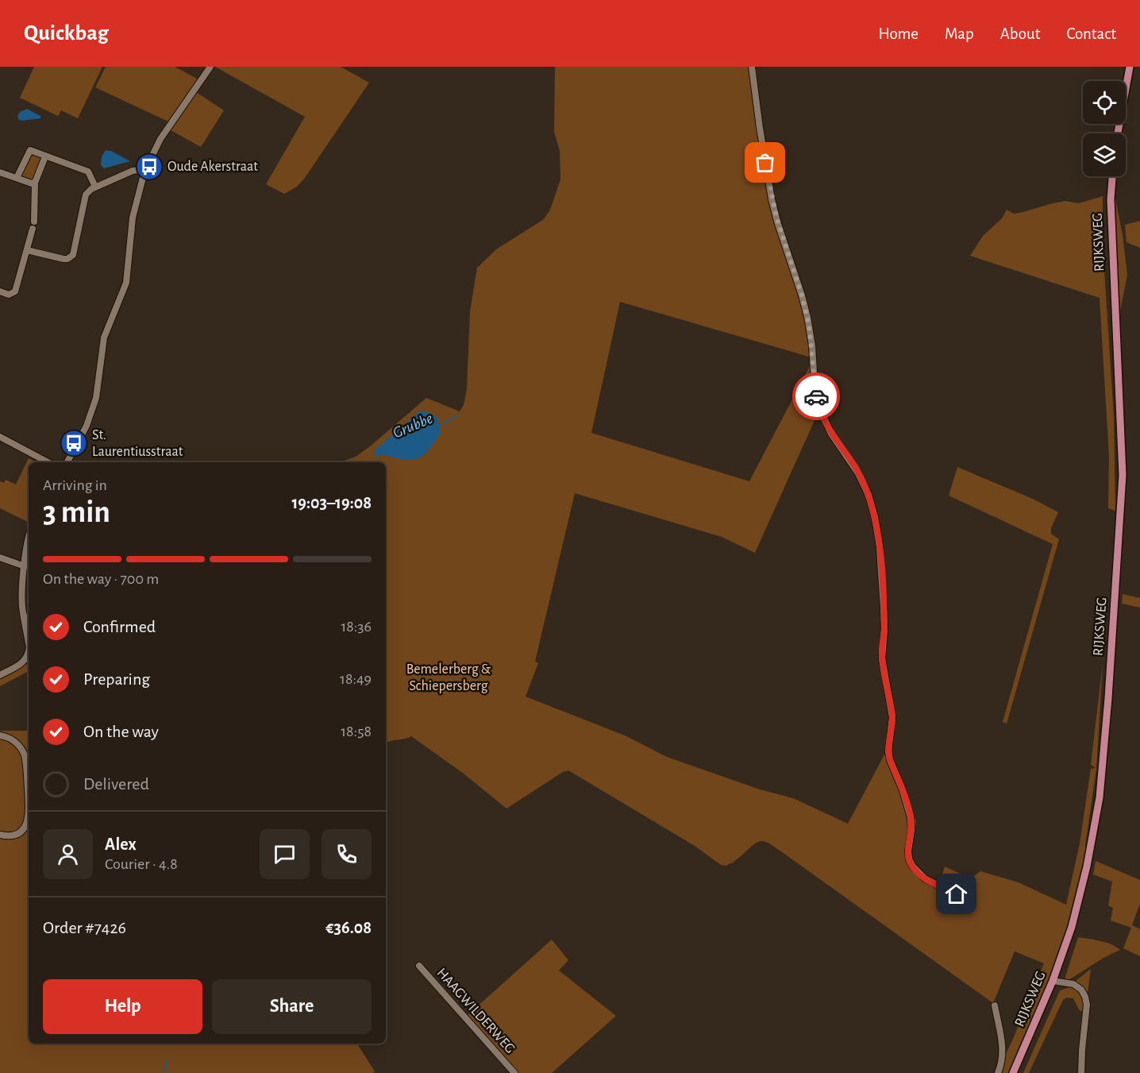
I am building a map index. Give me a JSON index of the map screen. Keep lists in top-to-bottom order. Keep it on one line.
{"streets":{"main road":["RIJKSWEG"],"street":["HAAGWILDERWEG"]},"water":["Grubbe"],"parks":["Bemelerberg & Schiepersberg"],"places":{"bus stop":["Oude Akerstraat","St. Laurentiusstraat"]},"page":{"header":"Quickbag","nav":["Home","Map","About","Contact"],"heading":["3 min","Arriving in","19:03–19:08"],"panel":["Alex","Courier · 4.8","Order #7426","€36.08"],"bar":"On the way · 700 m","list":[["Confirmed","18:36"],["Preparing","18:49"],["On the way","18:58"],"Delivered"],"buttons":["Help","Share"]}}
